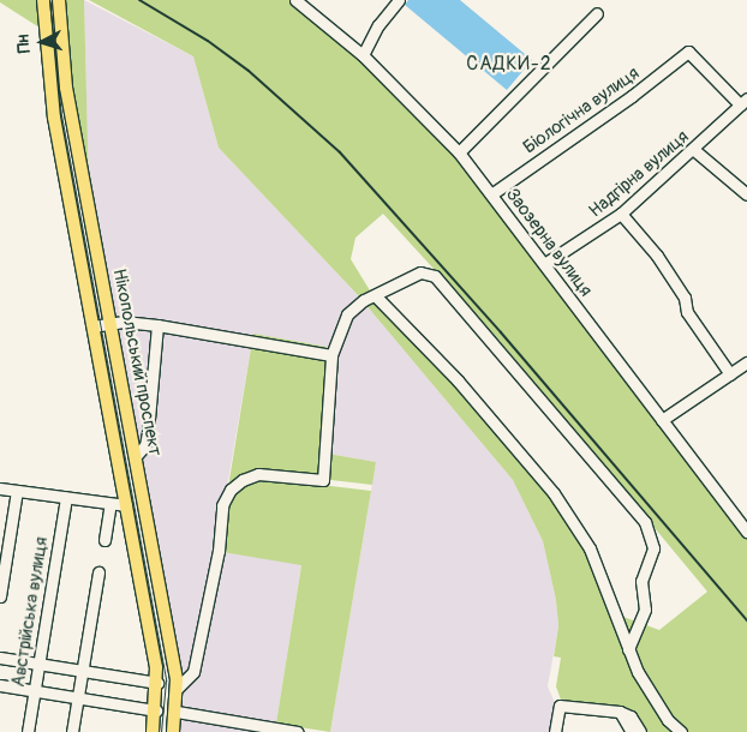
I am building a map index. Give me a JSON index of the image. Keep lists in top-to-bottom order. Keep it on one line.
{"streets":{"main road":["Нікопольський проспект"],"street":["Біологічна вулиця","Надгірна вулиця","Заозерна вулиця","Австрійська вулиця"]},"crossings":[["Біологічна вулиця","Надгірна вулиця"],["Біологічна вулиця","Заозерна вулиця"],["Надгірна вулиця","Заозерна вулиця"]],"districts":["САДКИ-2"],"north":"left"}
